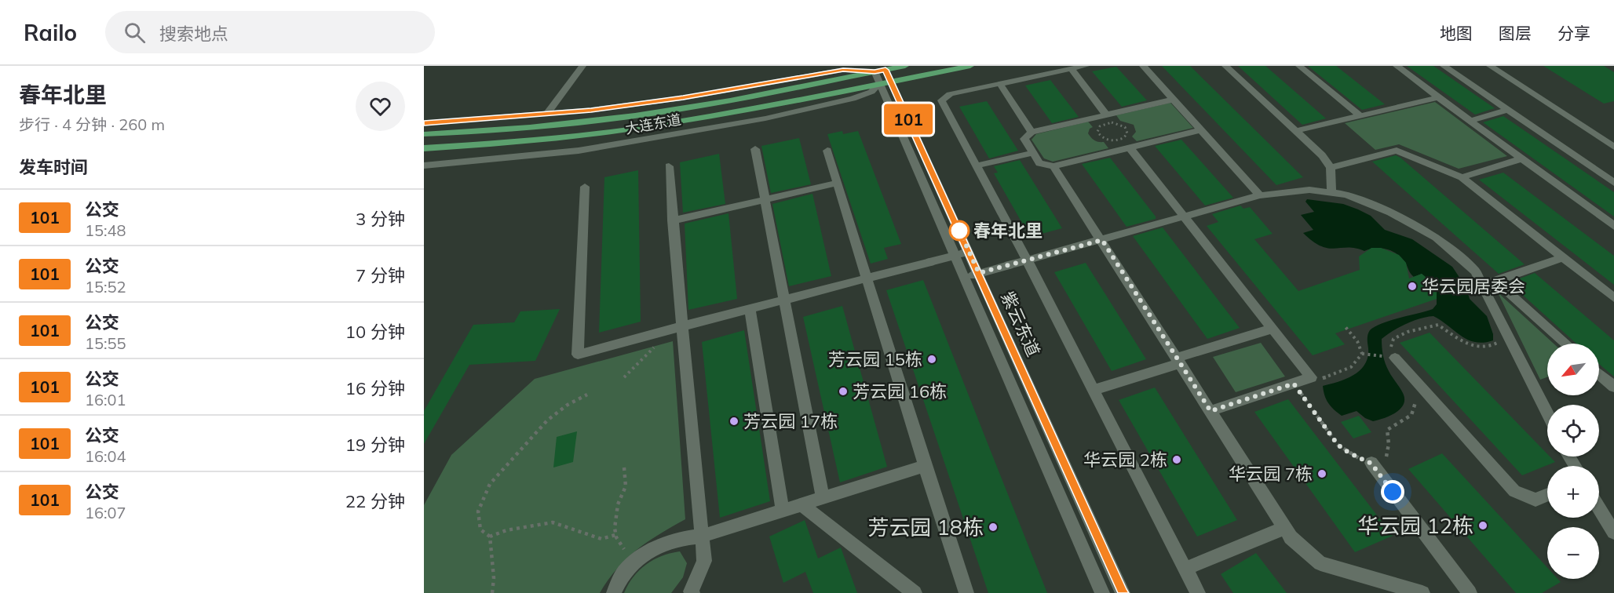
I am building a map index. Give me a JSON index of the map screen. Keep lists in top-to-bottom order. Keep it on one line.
{"streets":{"street":["大连东道","紫云东道"]},"crossings":[["大连东道","紫云东道"]],"places":["春年北里","华云园居委会","芳云园 15栋","芳云园 16栋","芳云园 17栋","华云园 2栋","华云园 7栋","华云园 12栋","芳云园 18栋"],"lines":["bus line 101"],"north":"bottom left","page":{"header":"Railo","search":"搜索地点","nav":["地图","图层","分享"],"heading":[["春年北里","步行 · 4 分钟 · 260 m"],"发车时间"],"on_map":"101","list":[{"mark":"101","name":"公交","note":"15:48","value":"3 分钟"},{"mark":"101","name":"公交","note":"15:52","value":"7 分钟"},{"mark":"101","name":"公交","note":"15:55","value":"10 分钟"},{"mark":"101","name":"公交","note":"16:01","value":"16 分钟"},{"mark":"101","name":"公交","note":"16:04","value":"19 分钟"},{"mark":"101","name":"公交","note":"16:07","value":"22 分钟"}],"map_buttons":["+","−"]}}
